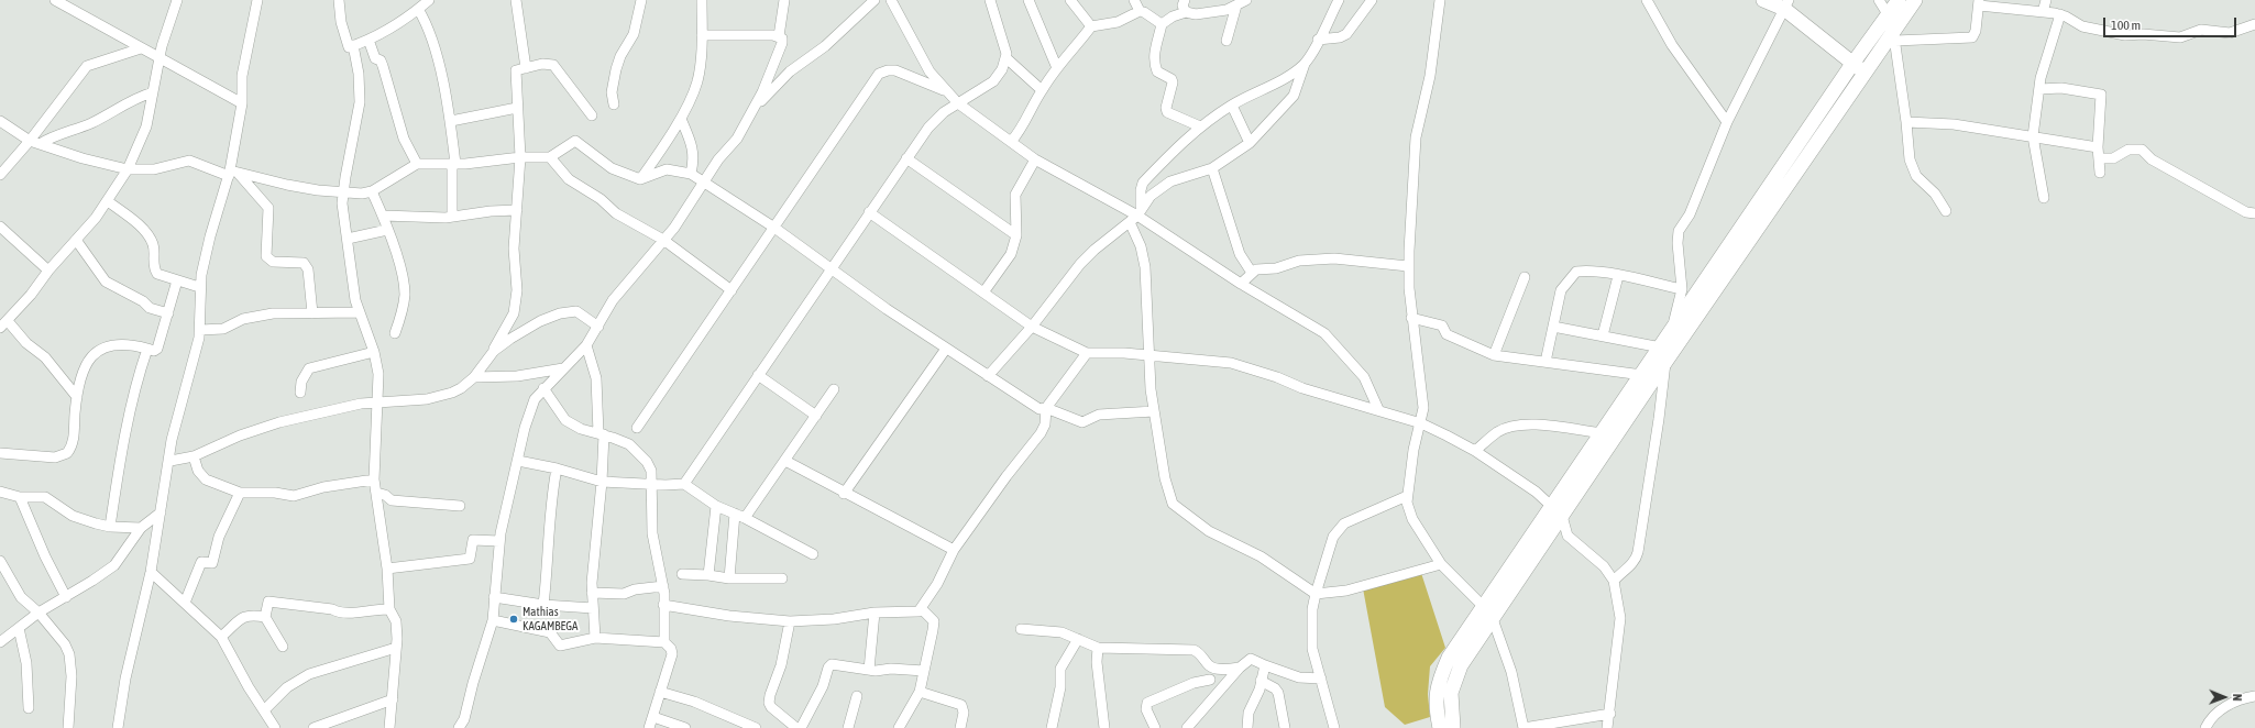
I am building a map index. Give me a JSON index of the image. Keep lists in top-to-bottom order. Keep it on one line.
{"places":["Mathias KAGAMBEGA"],"scale_bar":"100 m","north":"right"}
